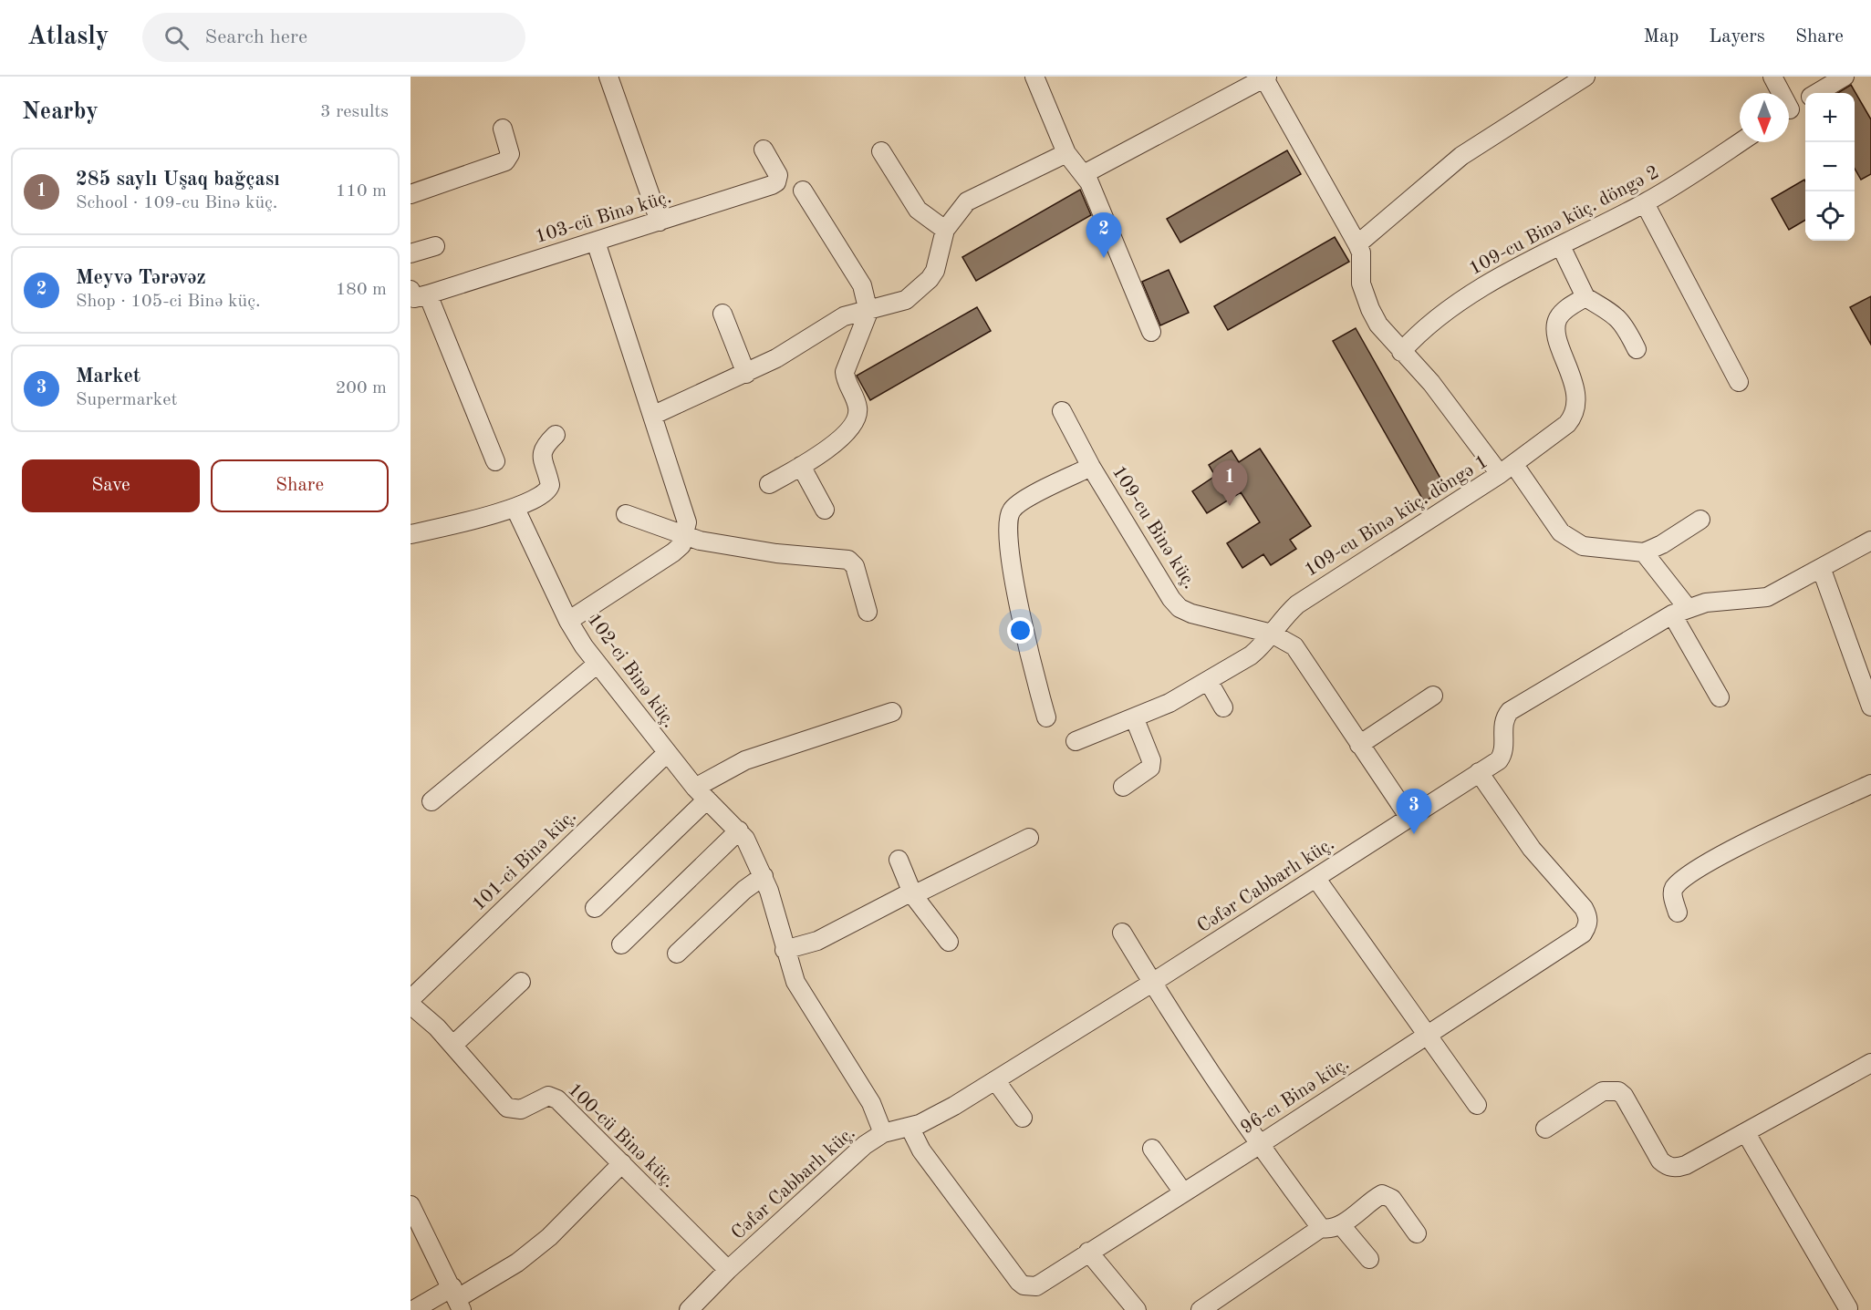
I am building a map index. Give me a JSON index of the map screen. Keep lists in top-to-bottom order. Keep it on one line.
{"streets":{"street":["103-cü Binə küç.","109-cu Binə küç. döngə 2","109-cu Binə küç. döngə 1","109-cu Binə küç.","102-ci Binə küç.","101-ci Binə küç.","Cəfər Cabbarlı küç.","96-cı Binə küç.","100-cü Binə küç."]},"crossings":[["109-cu Binə küç. döngə 1","109-cu Binə küç."],["109-cu Binə küç.","Cəfər Cabbarlı küç."],["102-ci Binə küç.","101-ci Binə küç."],["102-ci Binə küç.","Cəfər Cabbarlı küç."],["Cəfər Cabbarlı küç.","96-cı Binə küç."],["Cəfər Cabbarlı küç.","100-cü Binə küç."]],"north":"bottom","page":{"header":"Atlasly","search":"Search here","nav":["Map","Layers","Share"],"heading":["Nearby","3 results"],"map_buttons":["+","−"],"list":[{"mark":"1","name":"285 saylı Uşaq bağçası","note":"School · 109-cu Binə küç.","value":"110 m"},{"mark":"2","name":"Meyvə Tərəvəz","note":"Shop · 105-ci Binə küç.","value":"180 m"},{"mark":"3","name":"Market","note":"Supermarket","value":"200 m"}],"pins":["2","1","3"],"buttons":["Save","Share"]}}
